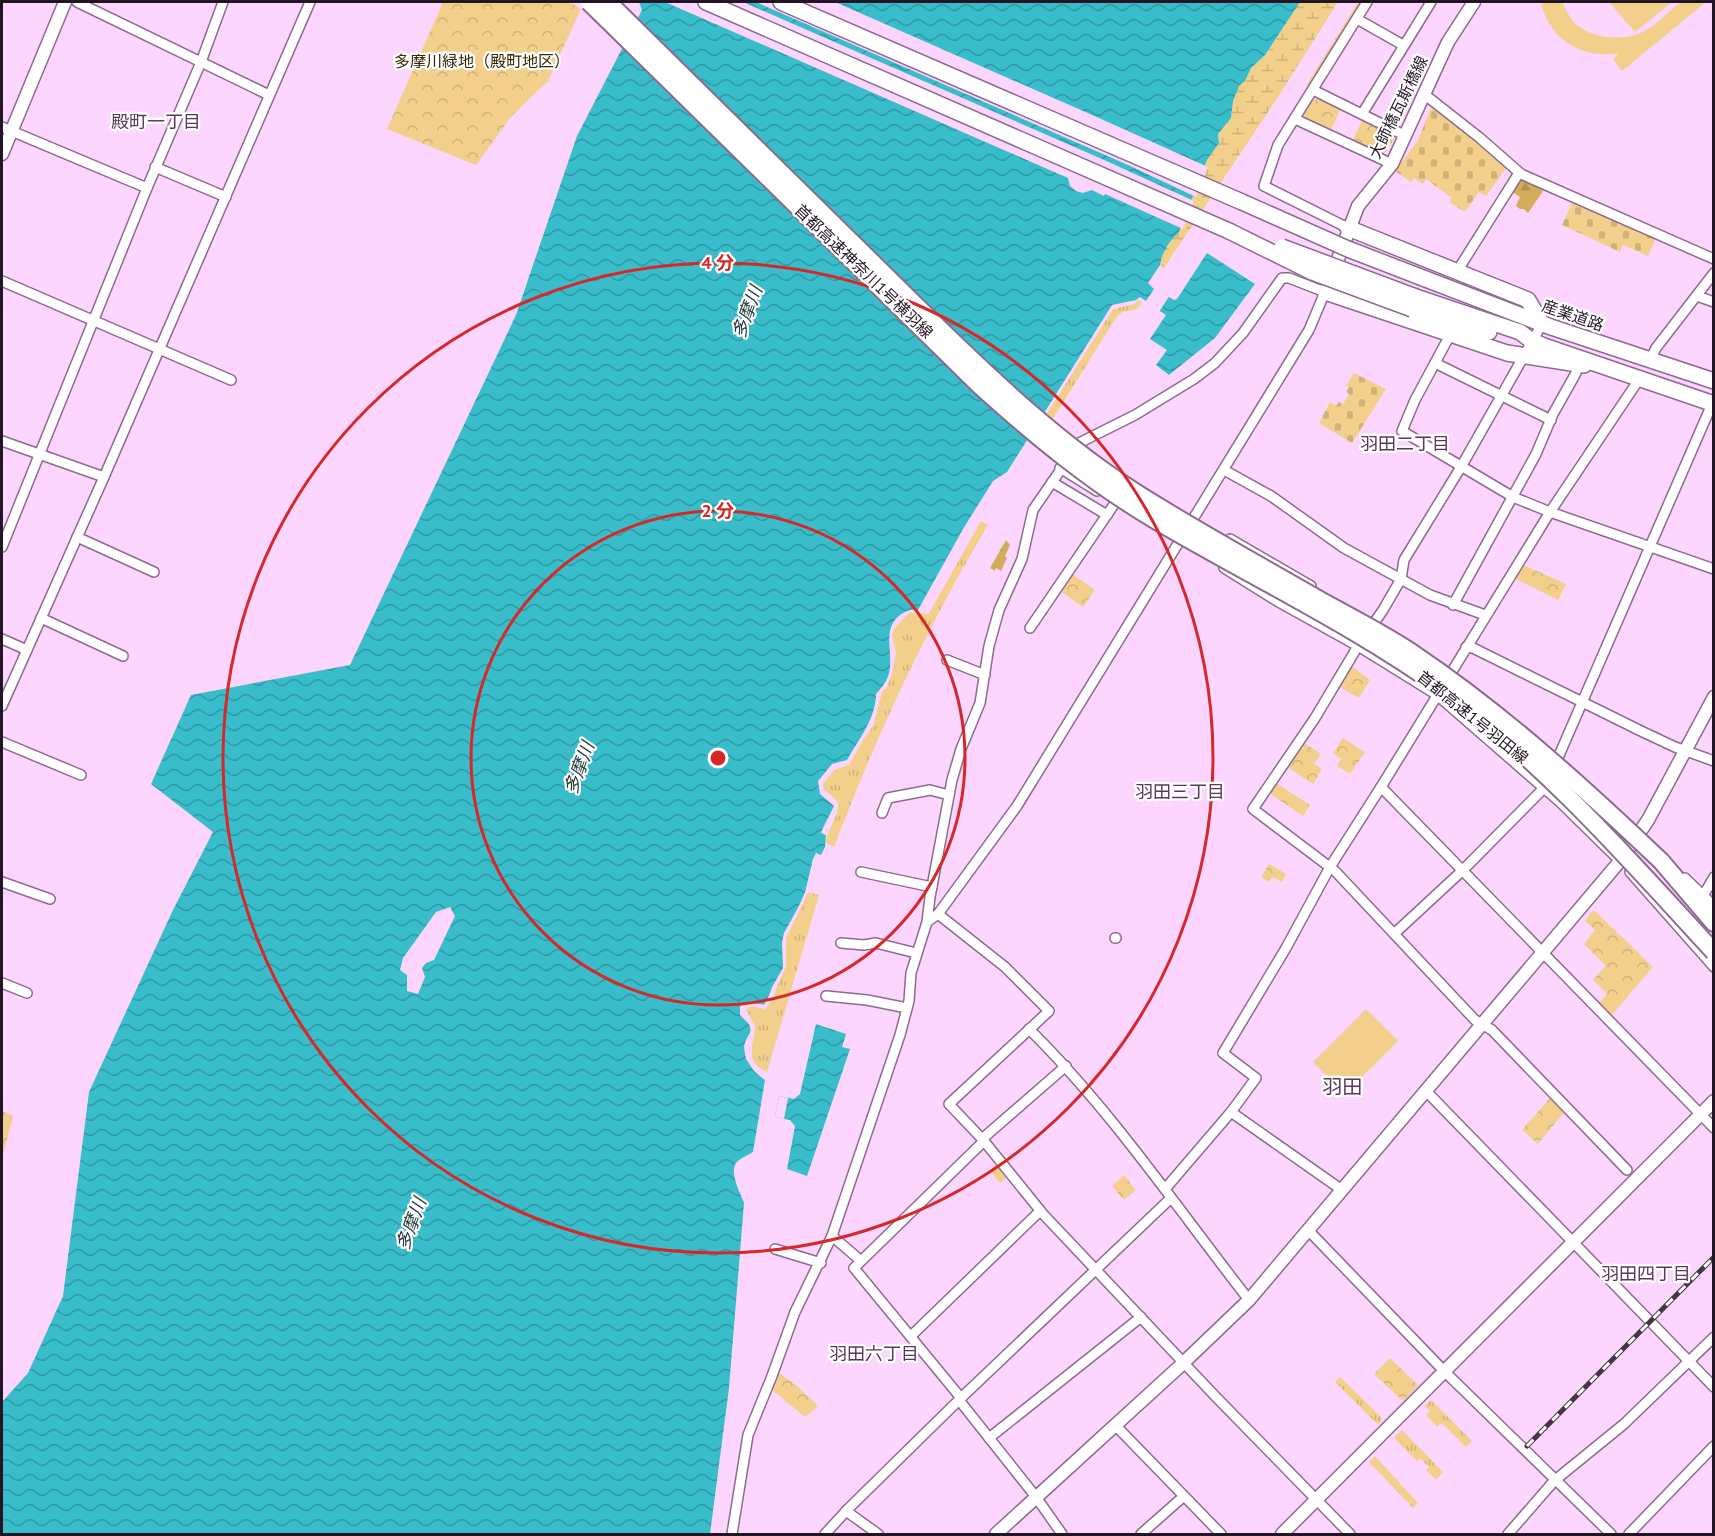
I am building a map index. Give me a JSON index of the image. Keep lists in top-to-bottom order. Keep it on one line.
{"streets":{"highway":["首都高速神奈川1号横羽線","首都高速1号羽田線"],"main road":["産業道路"],"street":["大師橋瓦斯橋線"]},"crossings":[["首都高速神奈川1号横羽線","首都高速1号羽田線"]],"districts":["殿町一丁目","羽田二丁目","羽田三丁目","羽田","羽田四丁目","羽田六丁目"],"water":["多摩川"],"parks":["多摩川緑地（殿町地区）"],"rings":["4 分","2 分"]}
